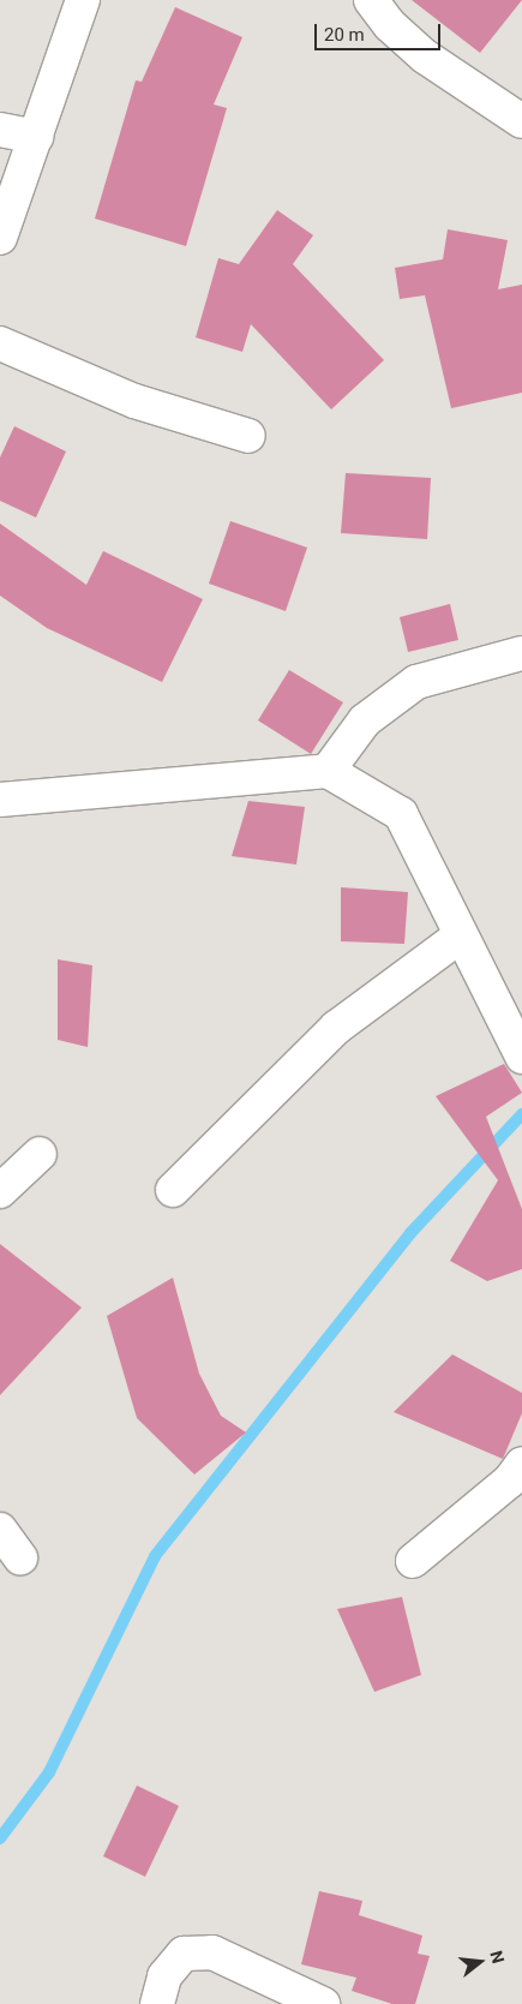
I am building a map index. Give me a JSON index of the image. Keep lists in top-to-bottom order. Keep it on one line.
{"scale_bar":"20 m","north":"right"}
